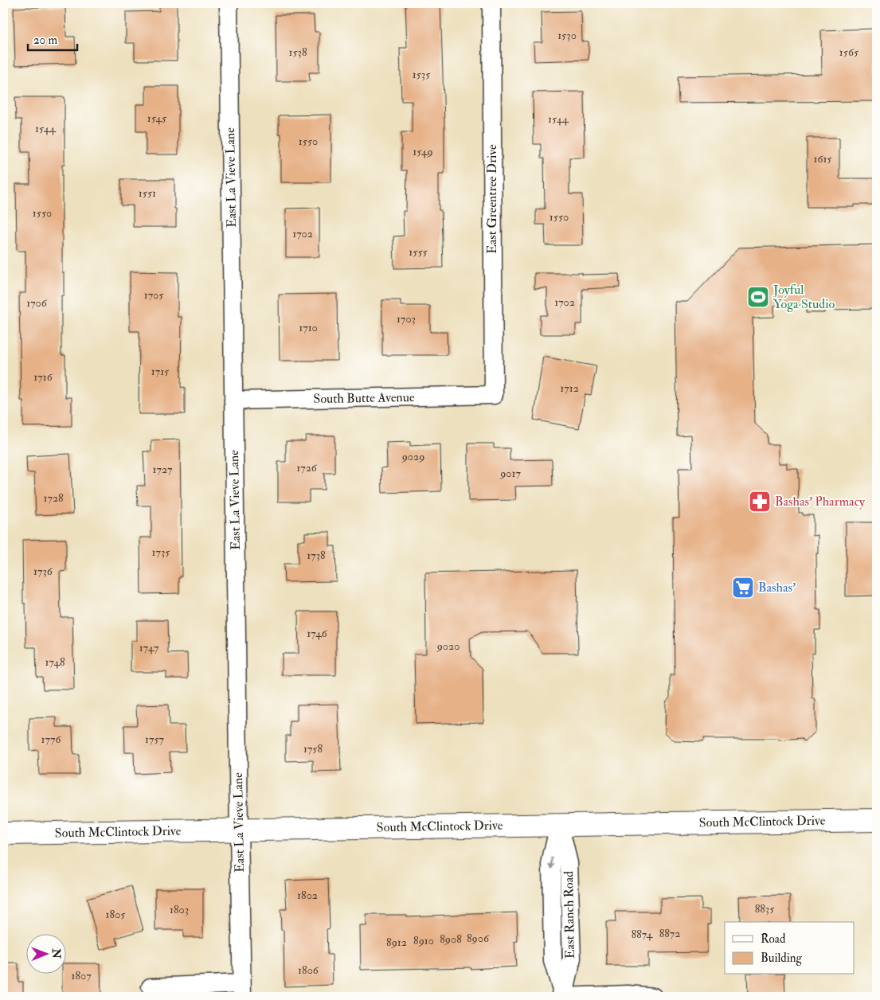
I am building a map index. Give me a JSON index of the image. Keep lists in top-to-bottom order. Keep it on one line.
{"streets":{"main road":["South McClintock Drive"],"street":["East La Vieve Lane","East Greentree Drive","South Butte Avenue","East Ranch Road"]},"crossings":[["East La Vieve Lane","South Butte Avenue"],["East La Vieve Lane","South McClintock Drive"],["East Greentree Drive","South Butte Avenue"],["South McClintock Drive","East Ranch Road"]],"places":{"sports":["Joyful Yoga Studio"],"pharmacy":["Bashas' Pharmacy"],"supermarket":["Bashas'"]},"house_numbers":["1530","1538","1565","1535","1545","1544","1544","1550","1549","1615","1551","1550","1550","1702","1555","1705","1702","1706","1703","1710","1715","1716","1712","9029","1726","1727","9017","1728","1735","1738","1736","1746","9020","1747","1748","1776","1757","1758","1802","8835","1803","1805","8872","8874","8906","8908","8910","8912","1806","1807"],"legend":["Road","Building"],"scale_bar":"20 m","north":"right"}
